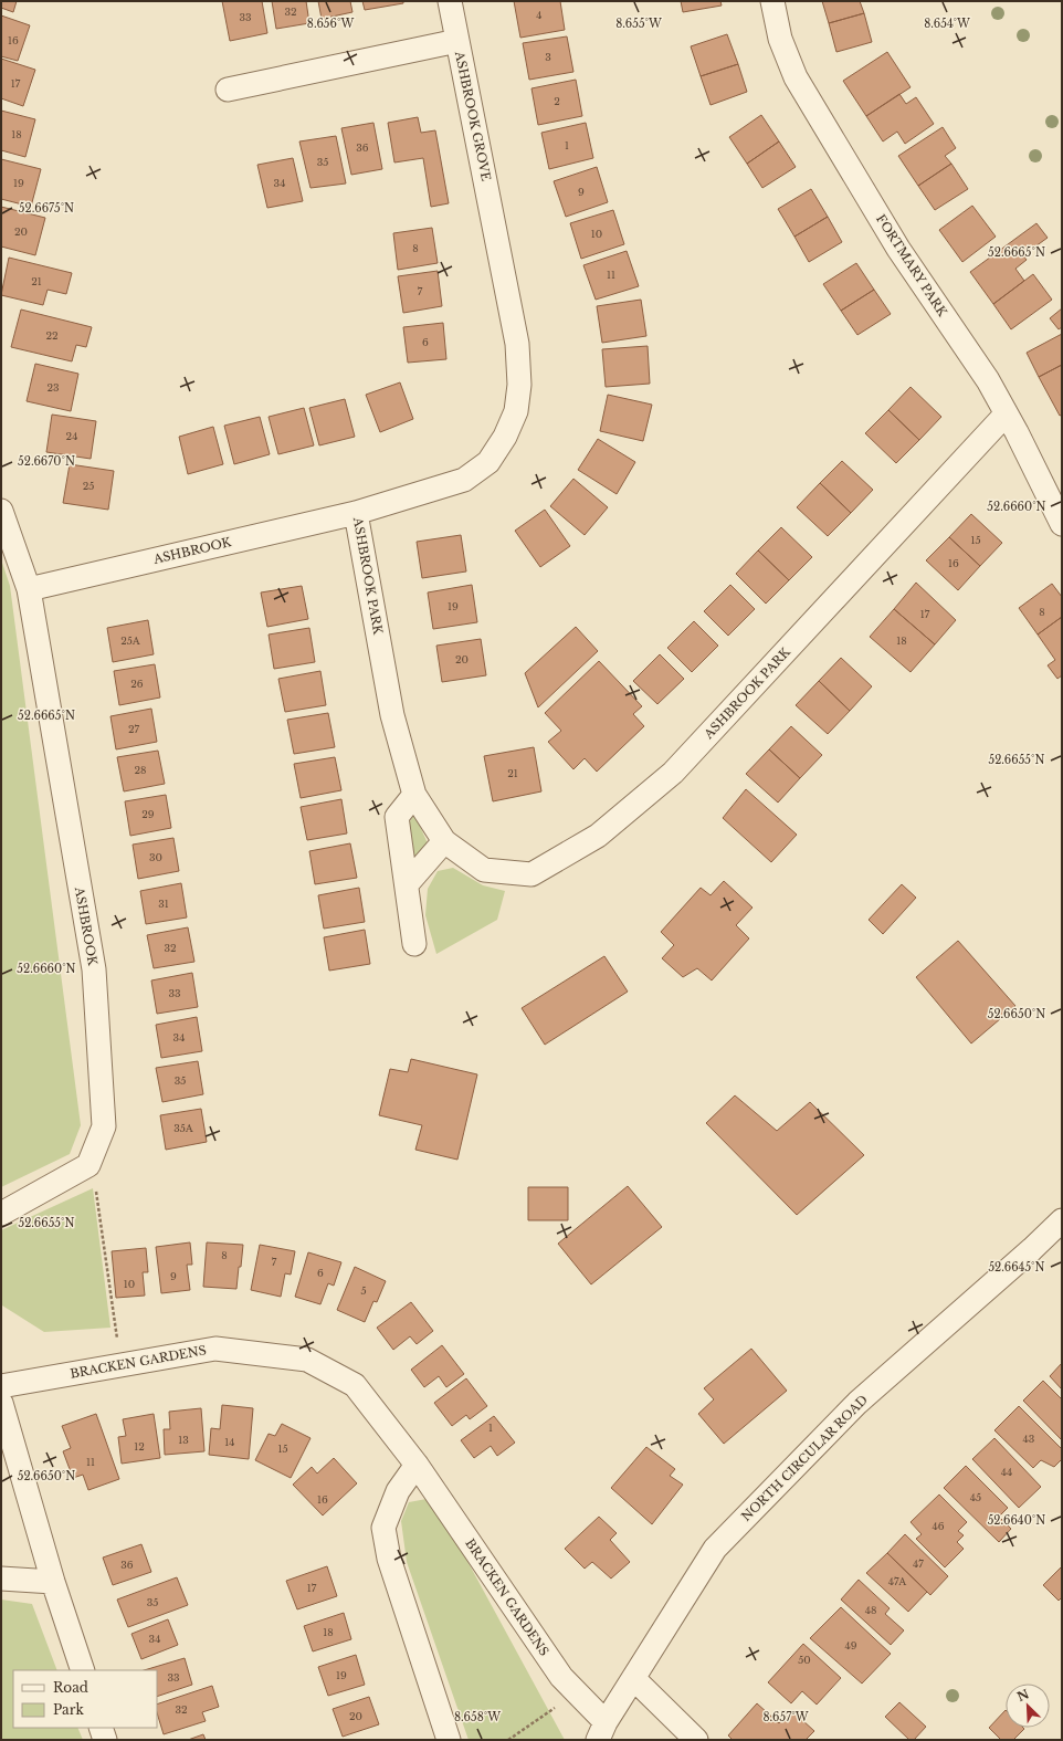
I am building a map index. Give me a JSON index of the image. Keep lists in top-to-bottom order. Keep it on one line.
{"streets":{"street":["ASHBROOK GROVE","FORTMARY PARK","ASHBROOK","ASHBROOK PARK","BRACKEN GARDENS","NORTH CIRCULAR ROAD"]},"crossings":[["ASHBROOK GROVE","ASHBROOK PARK"],["FORTMARY PARK","ASHBROOK PARK"],["ASHBROOK","ASHBROOK PARK"],["BRACKEN GARDENS","NORTH CIRCULAR ROAD"]],"house_numbers":["32","4","33","16","3","17","2","18","1","36","35","19","34","9","20","10","8","11","21","7","22","6","23","24","25","15","16","19","8","17","25A","18","20","26","27","28","21","29","30","31","32","33","34","35","35A","8","7","6","9","10","5","1","43","13","14","12","15","11","44","45","16","46","47","36","47A","17","35","48","18","34","49","50","19","33","32","20"],"legend":["Road","Park"],"north":"top left","coordinates":["8.656°W","8.655°W","8.654°W","52.6675°N","52.6665°N","52.6670°N","52.6660°N","52.6655°N","52.6650°N","52.6645°N","52.6640°N","8.658°W","8.657°W"]}
